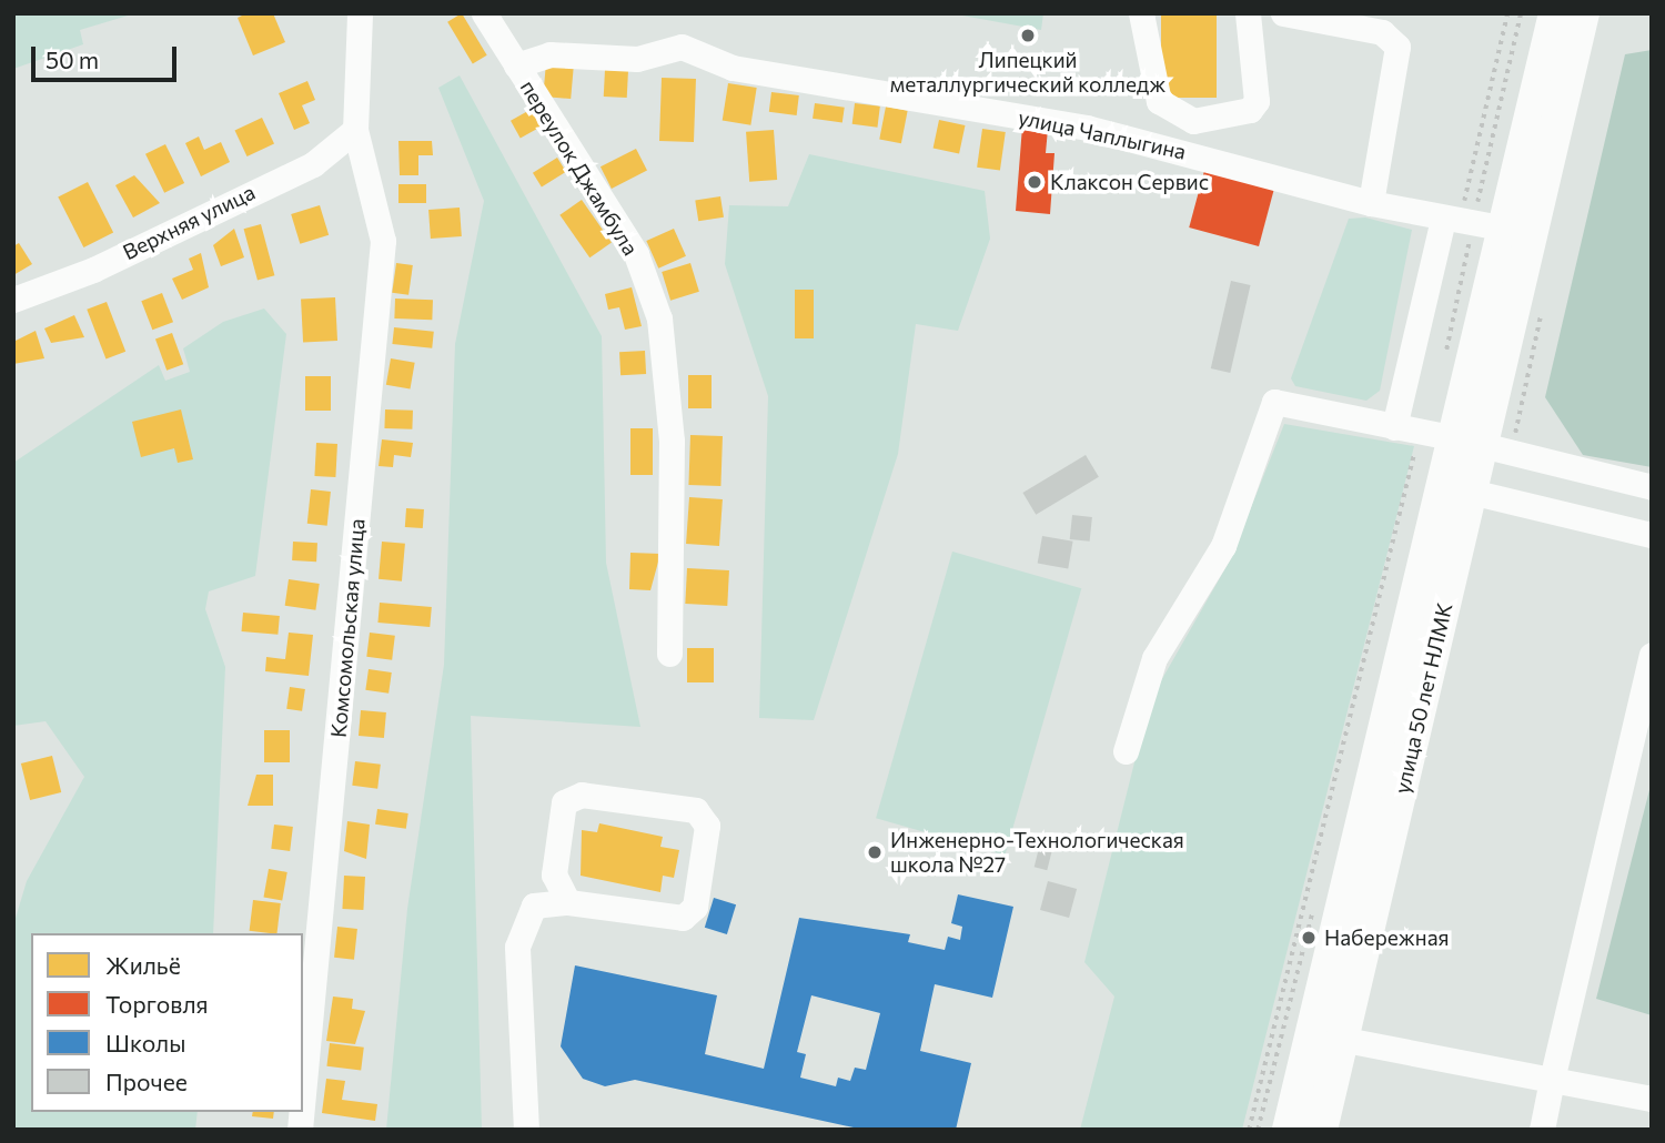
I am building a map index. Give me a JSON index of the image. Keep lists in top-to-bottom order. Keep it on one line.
{"streets":{"main road":["улица 50 лет НЛМК"],"street":["улица Чаплыгина","переулок Джамбула","Верхняя улица","Комсомольская улица"]},"crossings":[["улица Чаплыгина","переулок Джамбула"],["улица Чаплыгина","улица 50 лет НЛМК"],["Верхняя улица","Комсомольская улица"]],"places":["Липецкий металлургический колледж","Клаксон Сервис","Инженерно-Технологическая школа №27","Набережная"],"legend":["Жильё","Торговля","Школы","Прочее"],"scale_bar":"50 m"}
